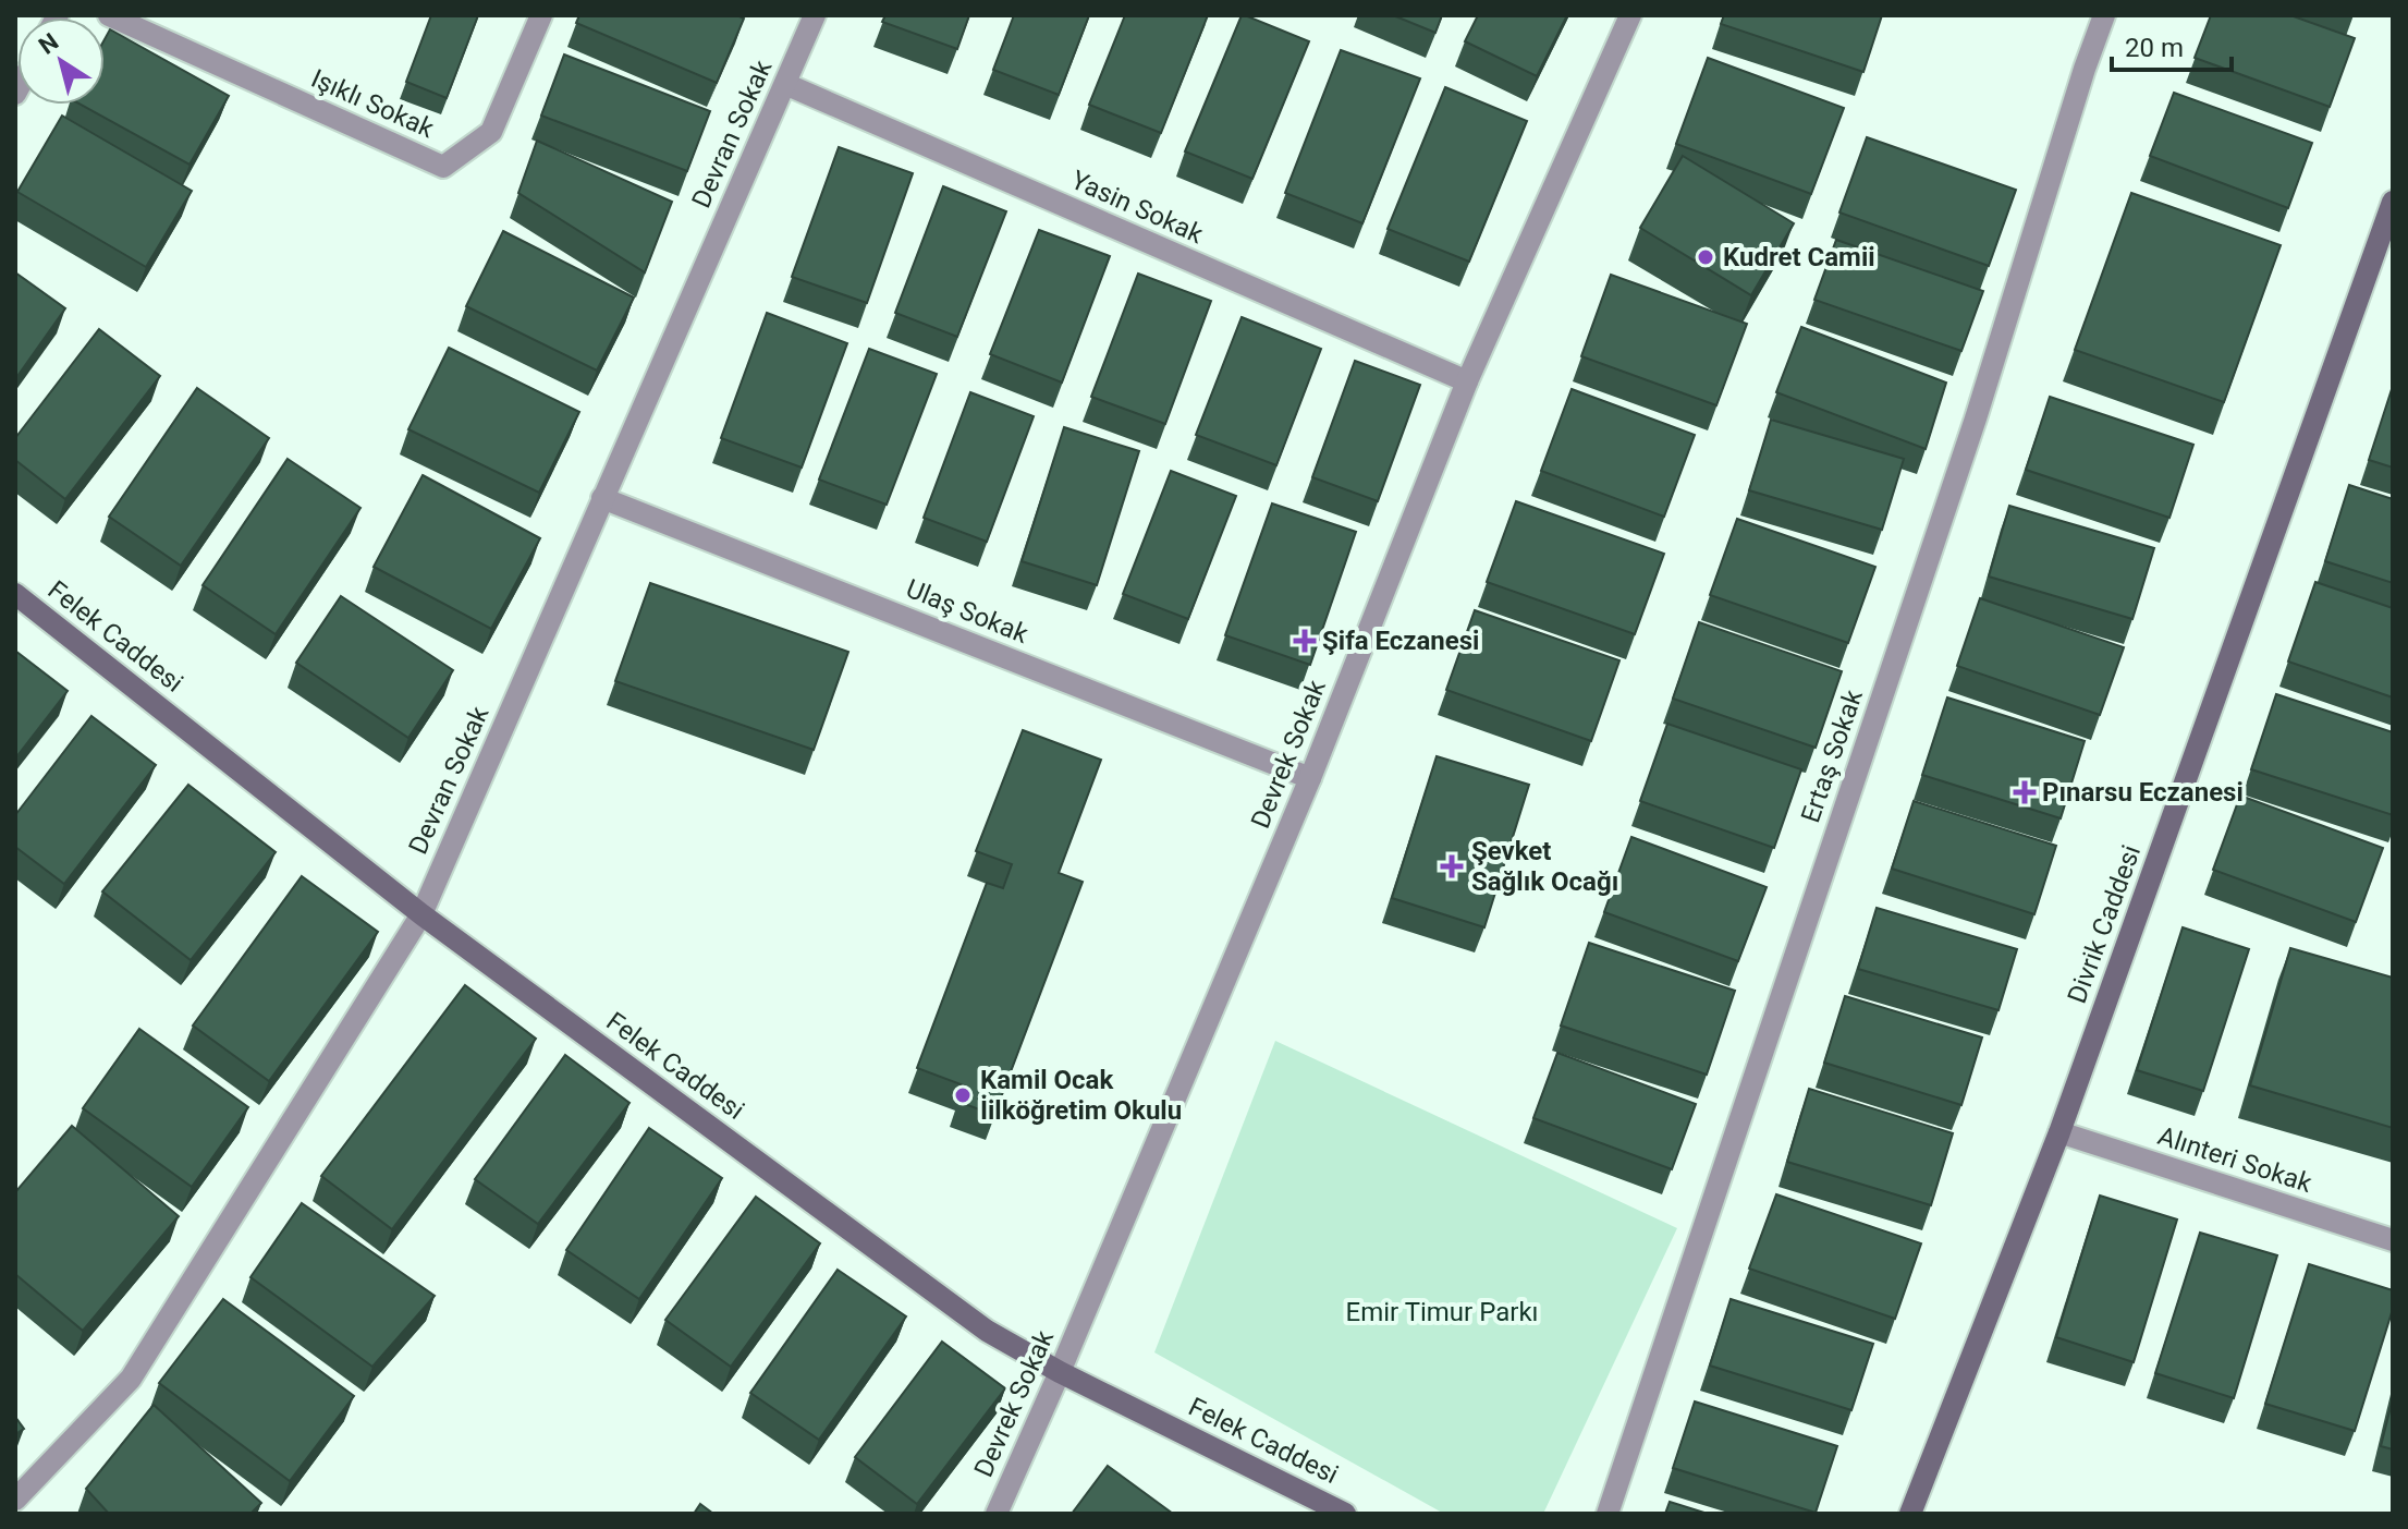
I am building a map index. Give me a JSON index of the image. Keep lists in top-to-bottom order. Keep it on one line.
{"streets":{"street":["Işıklı Sokak","Devran Sokak","Yasin Sokak","Ulaş Sokak","Felek Caddesi","Devrek Sokak","Ertaş Sokak","Divrik Caddesi","Alınteri Sokak"]},"crossings":[["Devran Sokak","Yasin Sokak"],["Devran Sokak","Ulaş Sokak"],["Devran Sokak","Felek Caddesi"],["Yasin Sokak","Devrek Sokak"],["Ulaş Sokak","Devrek Sokak"],["Felek Caddesi","Devrek Sokak"],["Divrik Caddesi","Alınteri Sokak"]],"parks":["Emir Timur Parkı"],"places":{"other":["Kudret Camii","Kamil Ocak İilköğretim Okulu"],"health":["Şifa Eczanesi","Pınarsu Eczanesi","Şevket Sağlık Ocağı"]},"scale_bar":"20 m","north":"top left"}
